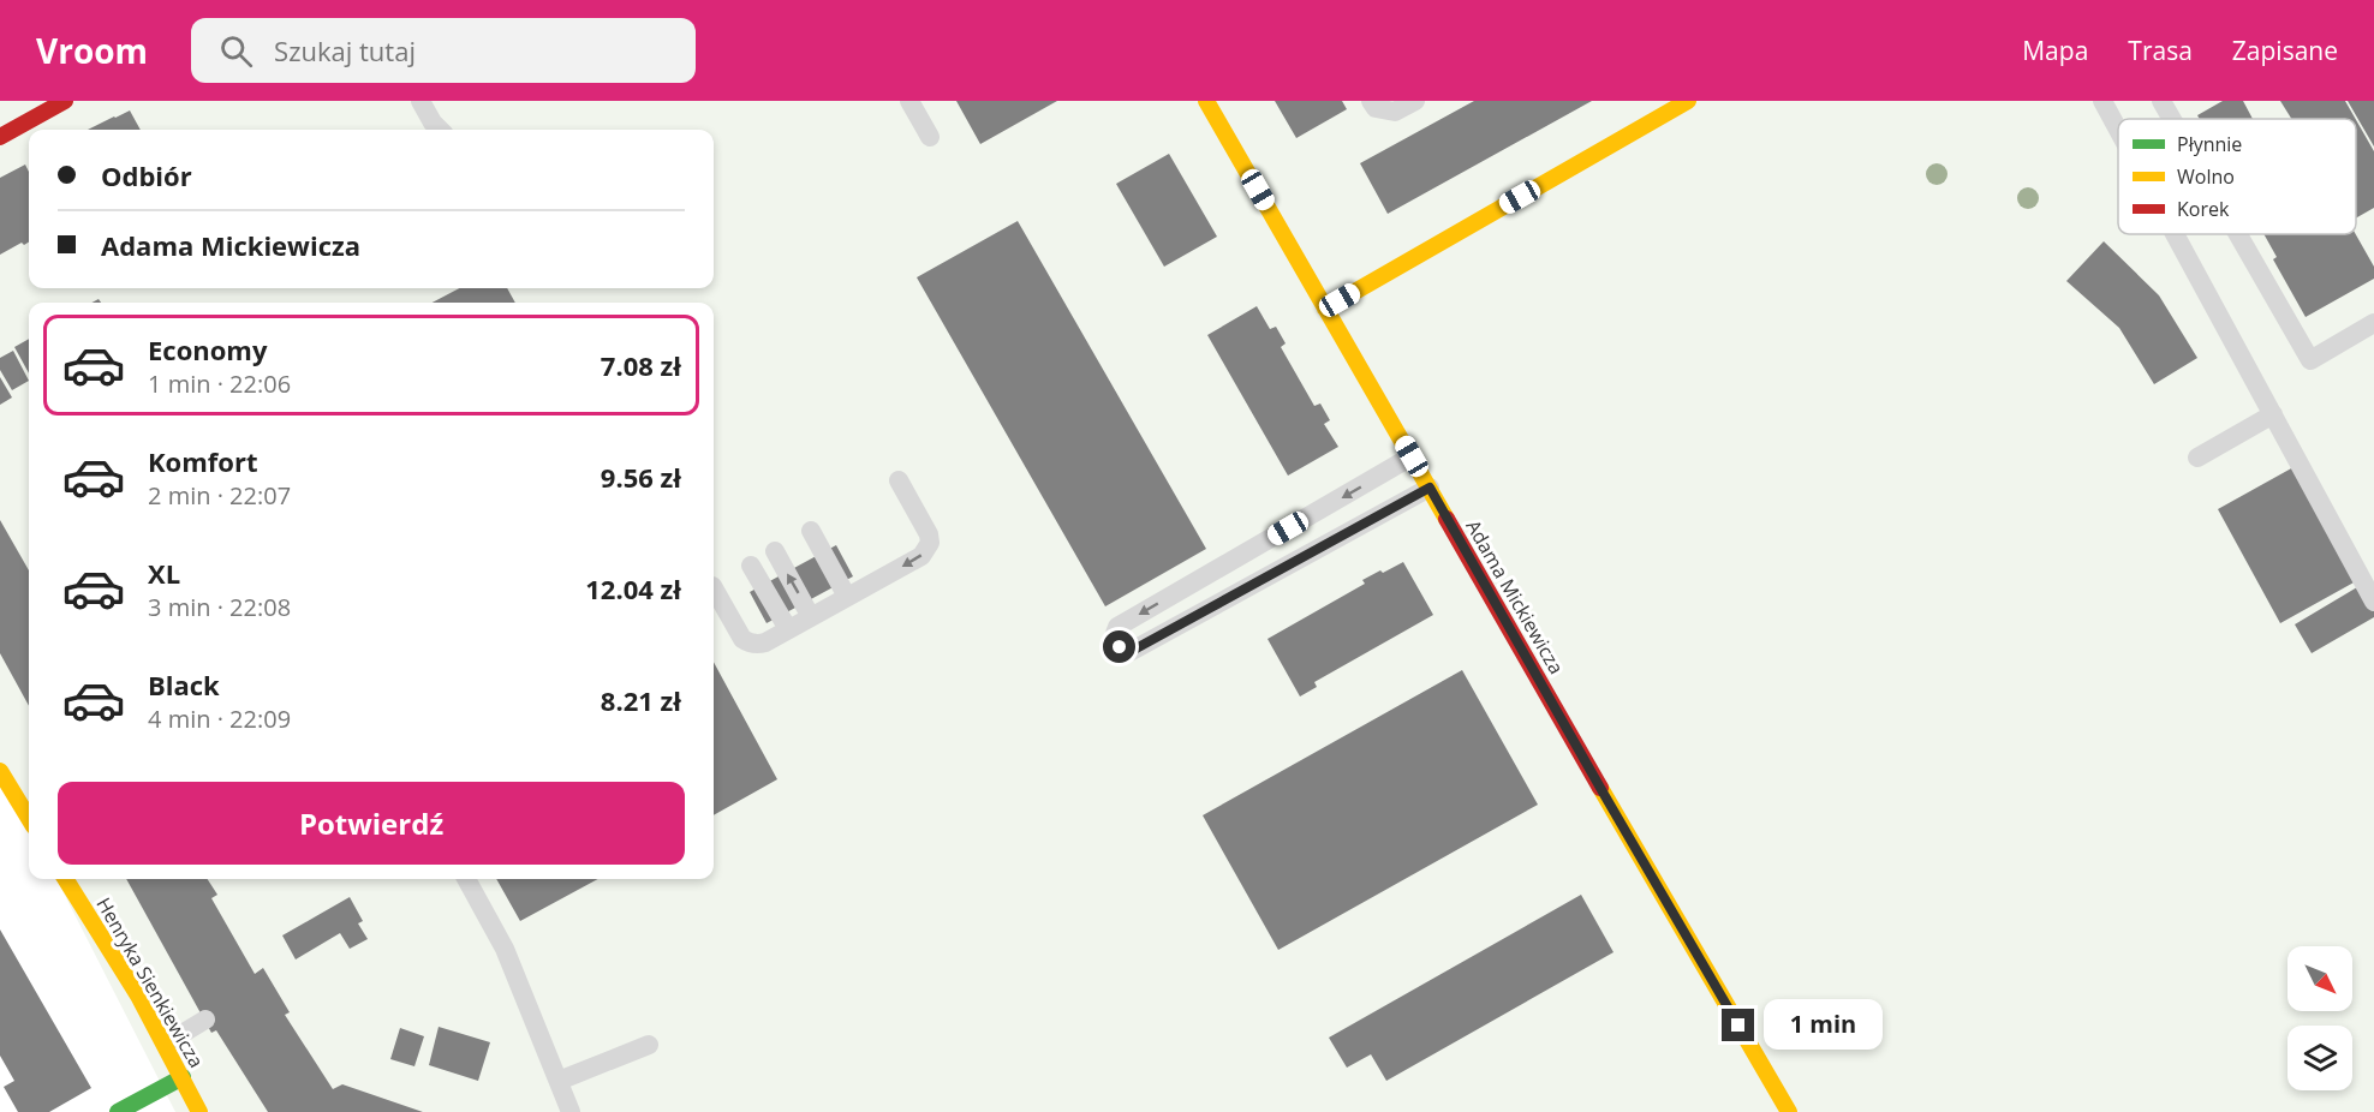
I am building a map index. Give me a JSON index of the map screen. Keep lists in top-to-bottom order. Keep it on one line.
{"streets":{"street":["Adama Mickiewicza","Henryka Sienkiewicza"]},"legend":["Płynnie","Wolno","Korek"],"north":"bottom right","page":{"header":"Vroom","search":"Szukaj tutaj","nav":["Mapa","Trasa","Zapisane"],"banner":["Odbiór","Adama Mickiewicza"],"list":[{"name":"Economy","note":"1 min · 22:06","value":"7.08 zł"},{"name":"Komfort","note":"2 min · 22:07","value":"9.56 zł"},{"name":"XL","note":"3 min · 22:08","value":"12.04 zł"},{"name":"Black","note":"4 min · 22:09","value":"8.21 zł"}],"buttons":"Potwierdź","bubble":"1 min"}}
